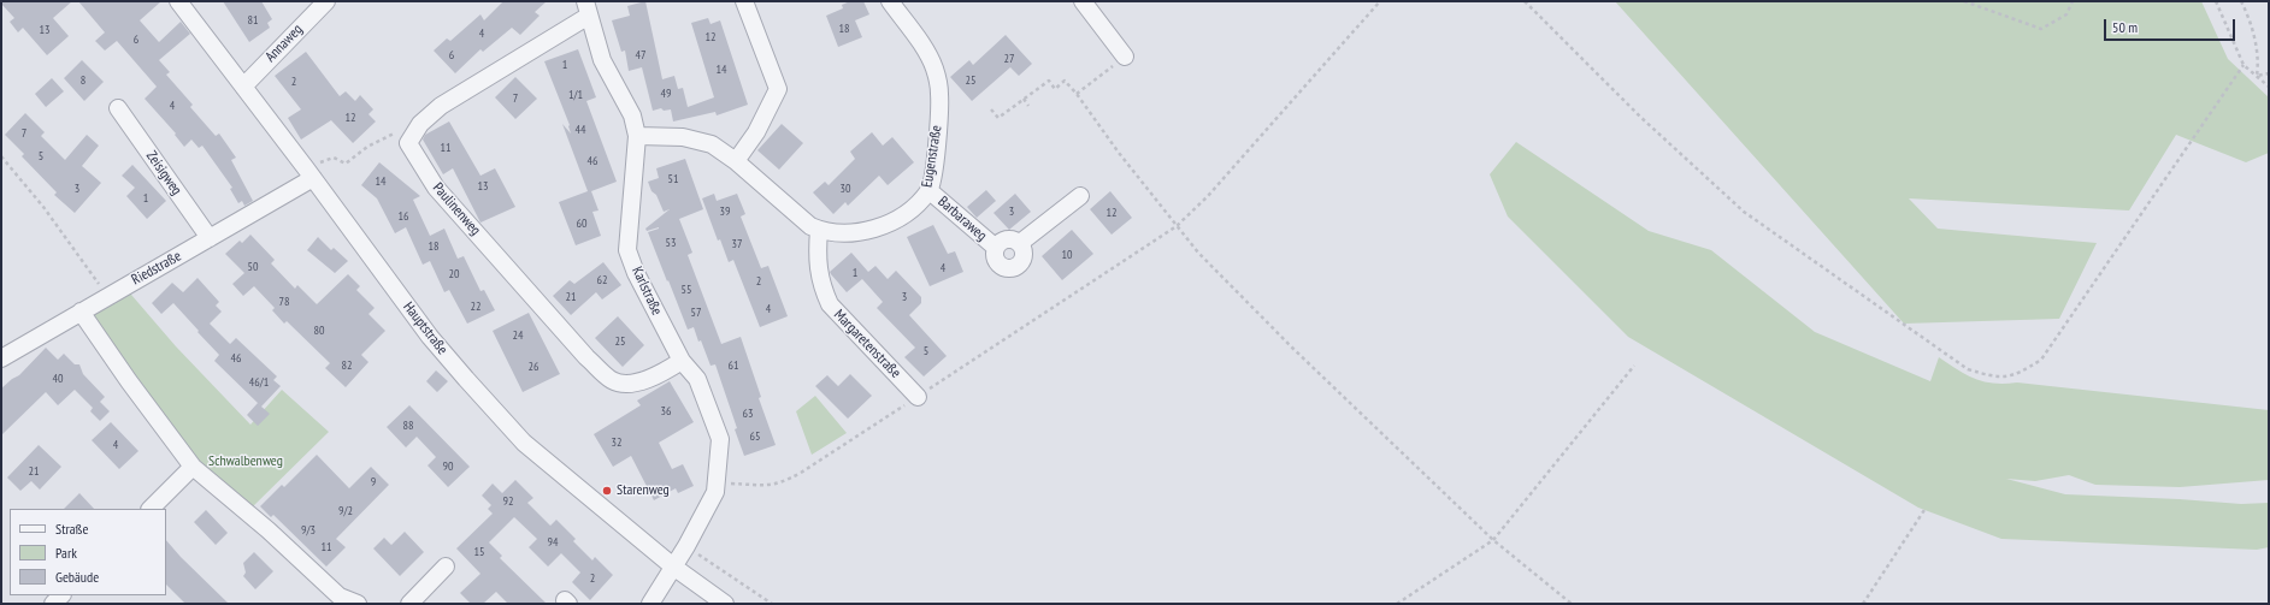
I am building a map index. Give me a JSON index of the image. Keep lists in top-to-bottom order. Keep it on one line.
{"streets":{"street":["Annaweg","Eugenstraße","Zeisigweg","Paulinenweg","Barbaraweg","Riedstraße","Karlstraße","Hauptstraße","Margaretenstraße"]},"crossings":[["Annaweg","Hauptstraße"],["Eugenstraße","Barbaraweg"],["Eugenstraße","Karlstraße"],["Eugenstraße","Margaretenstraße"],["Zeisigweg","Riedstraße"],["Paulinenweg","Karlstraße"],["Riedstraße","Hauptstraße"],["Karlstraße","Hauptstraße"]],"parks":["Schwalbenweg"],"places":["Starenweg"],"house_numbers":["81","18","13","4","12","6","6","47","27","1","14","8","25","2","49","1/1","7","4","12","44","7","11","5","46","51","14","13","3","30","1","39","3","12","16","60","53","37","18","10","50","4","1","20","62","2","55","21","3","78","22","4","57","80","24","25","5","46","82","61","26","40","46/1","36","63","88","65","32","4","90","21","9","92","9/2","9/3","94","11","15","2"],"legend":["Straße","Park","Gebäude"],"scale_bar":"50 m"}
